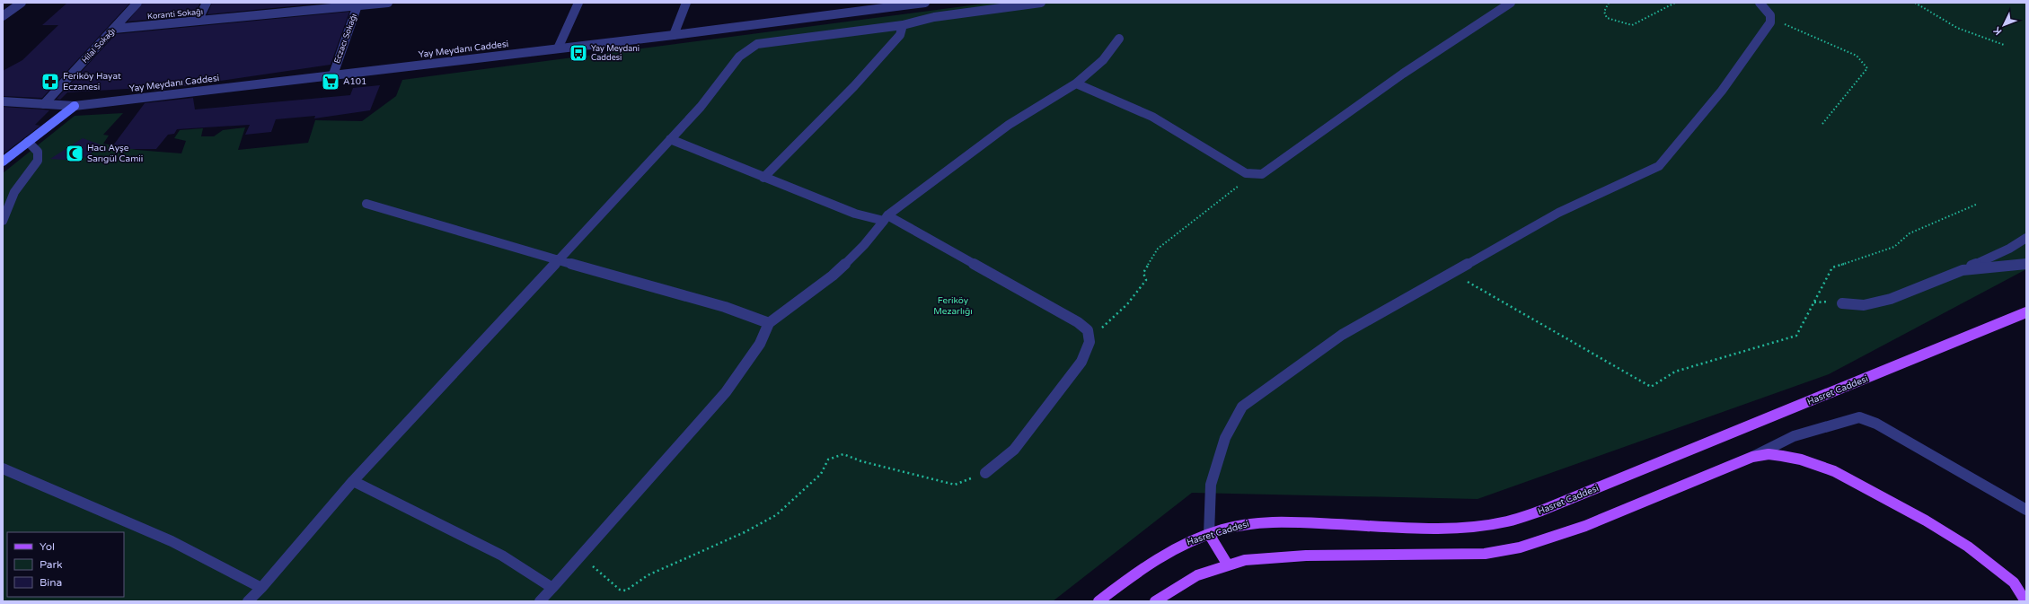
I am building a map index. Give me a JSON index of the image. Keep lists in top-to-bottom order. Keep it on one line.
{"streets":{"main road":["Hasret Caddesi"],"street":["Koranti Sokağı","Eczacı Sokağı","Hilal Sokağı","Yay Meydanı Caddesi"]},"crossings":[["Koranti Sokağı","Eczacı Sokağı"],["Koranti Sokağı","Hilal Sokağı"],["Eczacı Sokağı","Yay Meydanı Caddesi"],["Hilal Sokağı","Yay Meydanı Caddesi"]],"parks":["Feriköy Mezarlığı"],"places":{"bus stop":["Yay Meydani Caddesi"],"pharmacy":["Feriköy Hayat Eczanesi"],"supermarket":["A101"],"mosque":["Hacı Ayşe Sarıgül Camii"]},"legend":["Yol","Park","Bina"],"north":"bottom left"}
